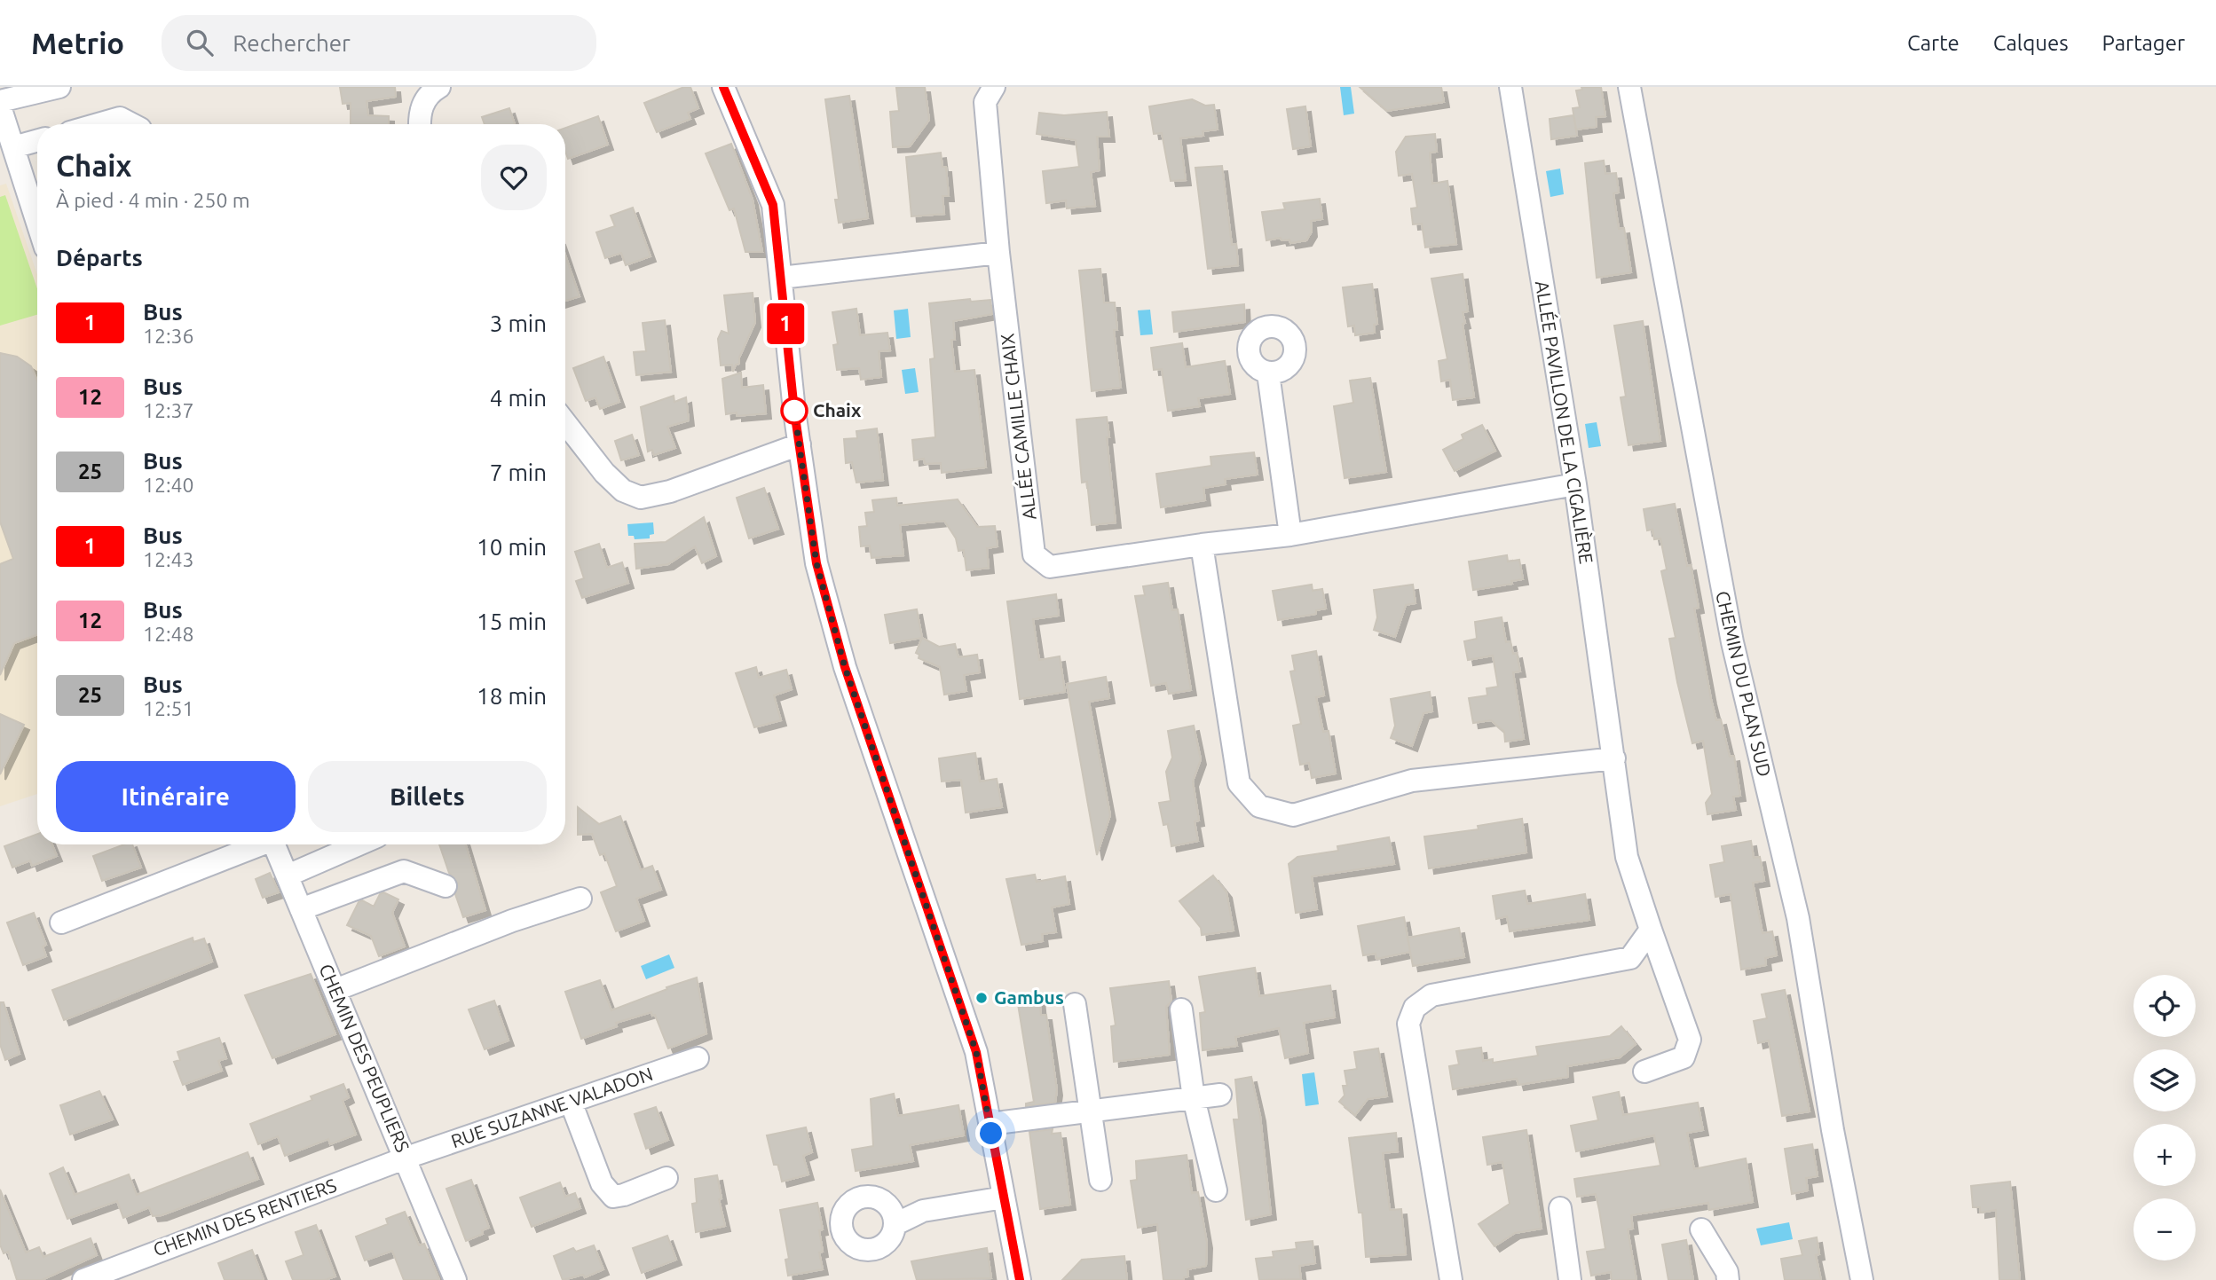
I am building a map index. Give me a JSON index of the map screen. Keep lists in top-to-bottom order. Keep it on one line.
{"streets":{"street":["ALLÉE PAVILLON DE LA CIGALIÈRE","ALLÉE CAMILLE CHAIX","CHEMIN DU PLAN SUD","CHEMIN DES PEUPLIERS","RUE SUZANNE VALADON","CHEMIN DES RENTIERS"]},"crossings":[["ALLÉE PAVILLON DE LA CIGALIÈRE","ALLÉE CAMILLE CHAIX"],["CHEMIN DES PEUPLIERS","RUE SUZANNE VALADON"],["CHEMIN DES PEUPLIERS","CHEMIN DES RENTIERS"],["RUE SUZANNE VALADON","CHEMIN DES RENTIERS"]],"places":["Chaix","Gambus"],"lines":["bus line 1"],"page":{"header":"Metrio","search":"Rechercher","nav":["Carte","Calques","Partager"],"on_map":"1","heading":[["Chaix","À pied · 4 min · 250 m"],"Départs"],"list":[{"mark":"1","name":"Bus","note":"12:36","value":"3 min"},{"mark":"12","name":"Bus","note":"12:37","value":"4 min"},{"mark":"25","name":"Bus","note":"12:40","value":"7 min"},{"mark":"1","name":"Bus","note":"12:43","value":"10 min"},{"mark":"12","name":"Bus","note":"12:48","value":"15 min"},{"mark":"25","name":"Bus","note":"12:51","value":"18 min"}],"buttons":["Itinéraire","Billets"],"map_buttons":["+","−"]}}
